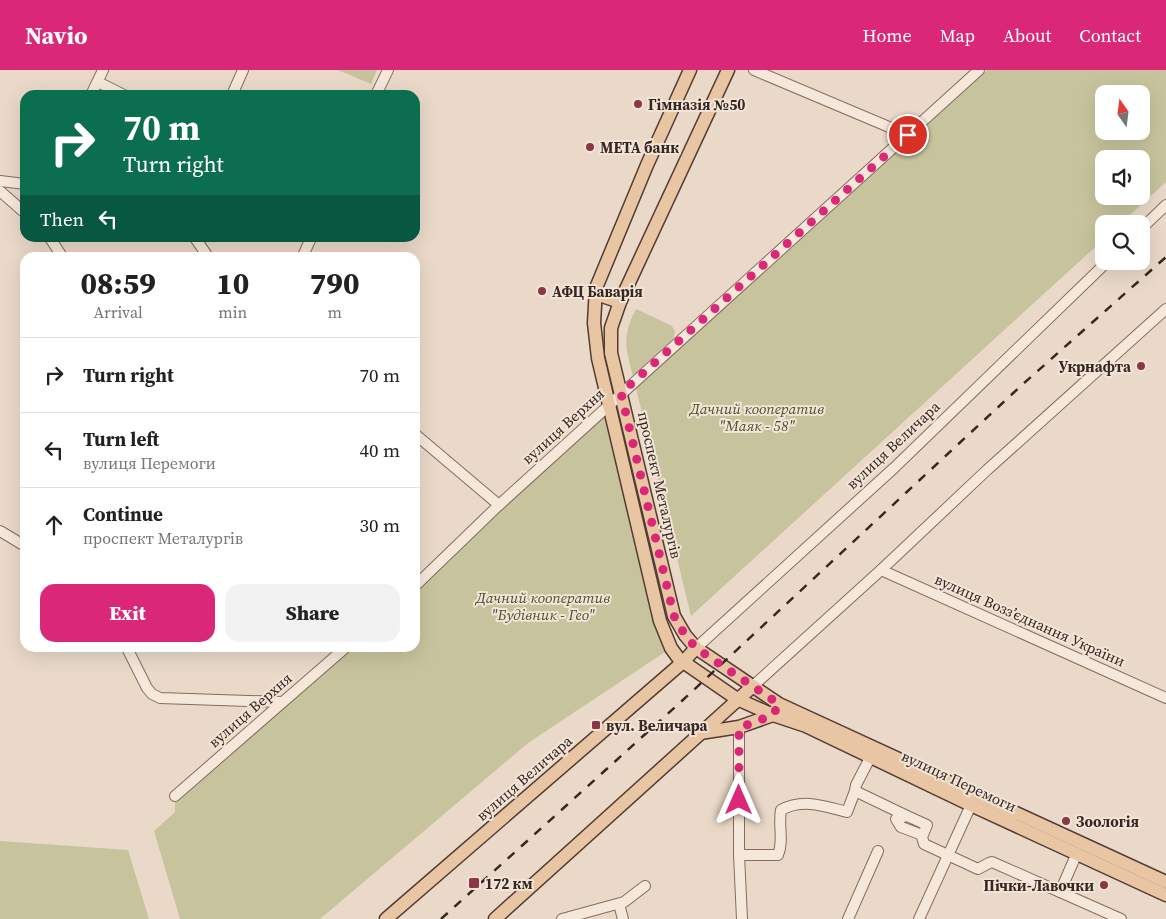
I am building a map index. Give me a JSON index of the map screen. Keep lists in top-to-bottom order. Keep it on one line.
{"streets":{"main road":["вулиця Величара","проспект Металургів","вулиця Перемоги"],"street":["вулиця Верхня","вулиця Воззʼєднання України"]},"crossings":[["вулиця Верхня","проспект Металургів"],["вулиця Величара","проспект Металургів"],["проспект Металургів","вулиця Перемоги"]],"parks":["Дачний кооператив \"Маяк - 58\"","Дачний кооператив \"Будівник - Гео\""],"places":{"other":["Гімназія №50","МЕТА банк","АФЦ Баварiя","Укрнафта","Зоологія","Пічки-Лавочки"],"transit":["вул. Величара","172 км"]},"north":"top","page":{"header":"Navio","nav":["Home","Map","About","Contact"],"turn":["70 m","Turn right"],"then":"Then","eta":["08:59","Arrival","10","min","790","m"],"list":[{"name":"Turn right","value":"70 m"},{"name":"Turn left","note":"вулиця Перемоги","value":"40 m"},{"name":"Continue","note":"проспект Металургів","value":"30 m"}],"buttons":["Exit","Share"]}}
